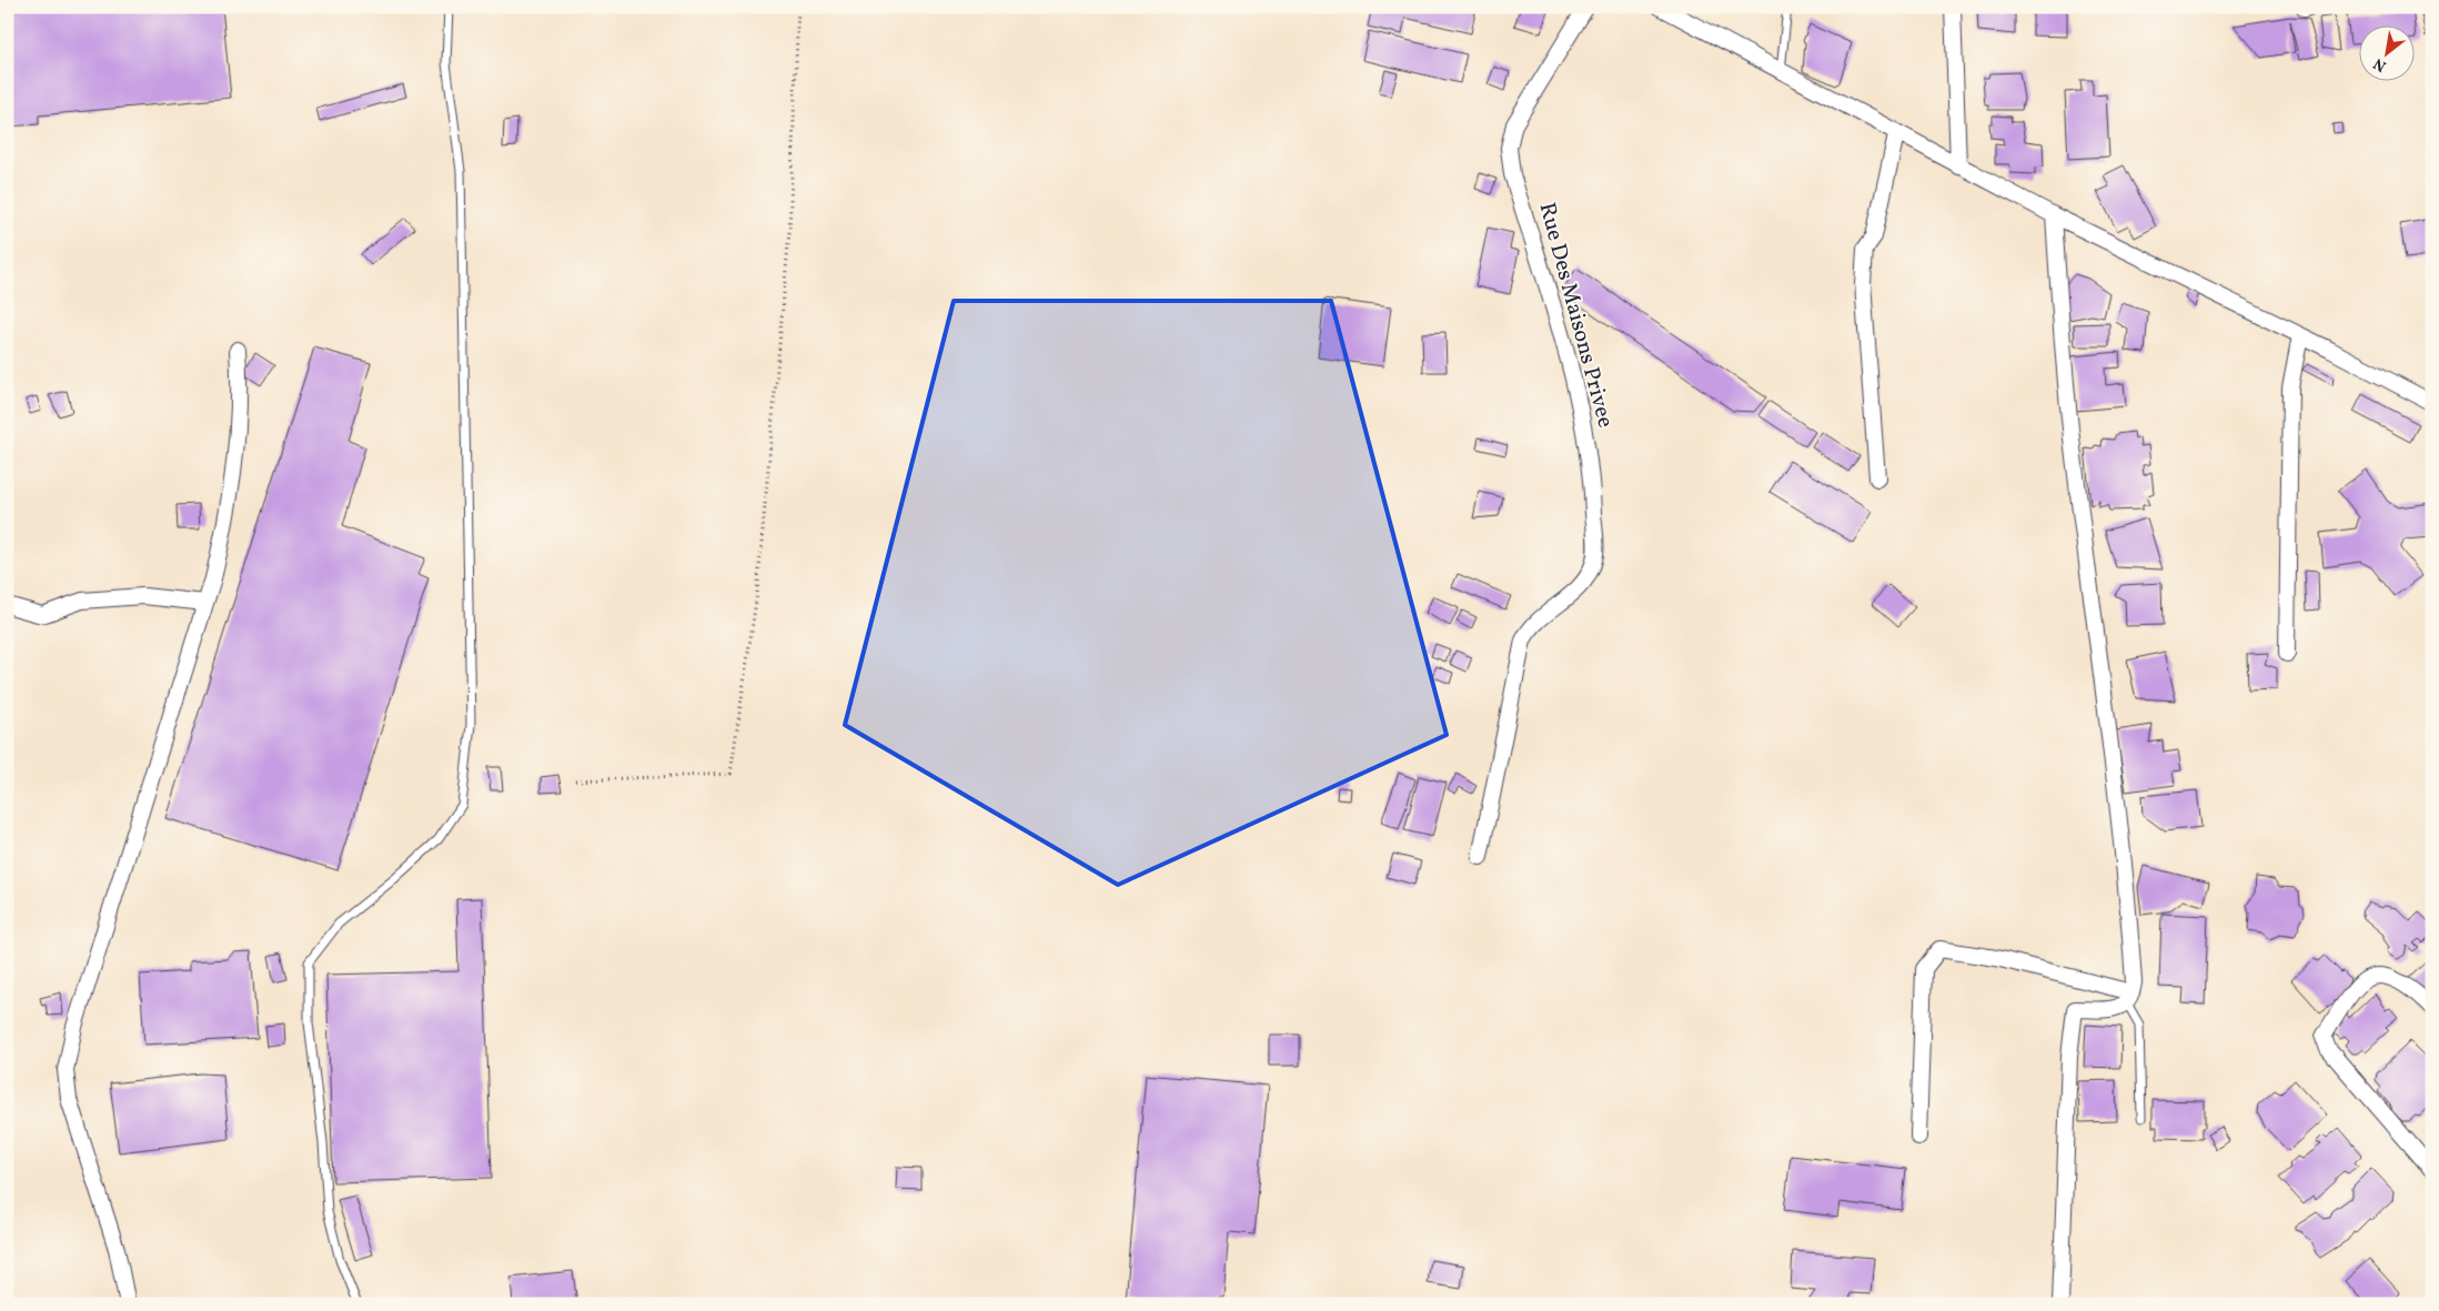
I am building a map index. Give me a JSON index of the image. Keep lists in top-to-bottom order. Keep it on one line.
{"streets":{"street":["Rue Des Maisons Privee"]},"north":"bottom left"}
